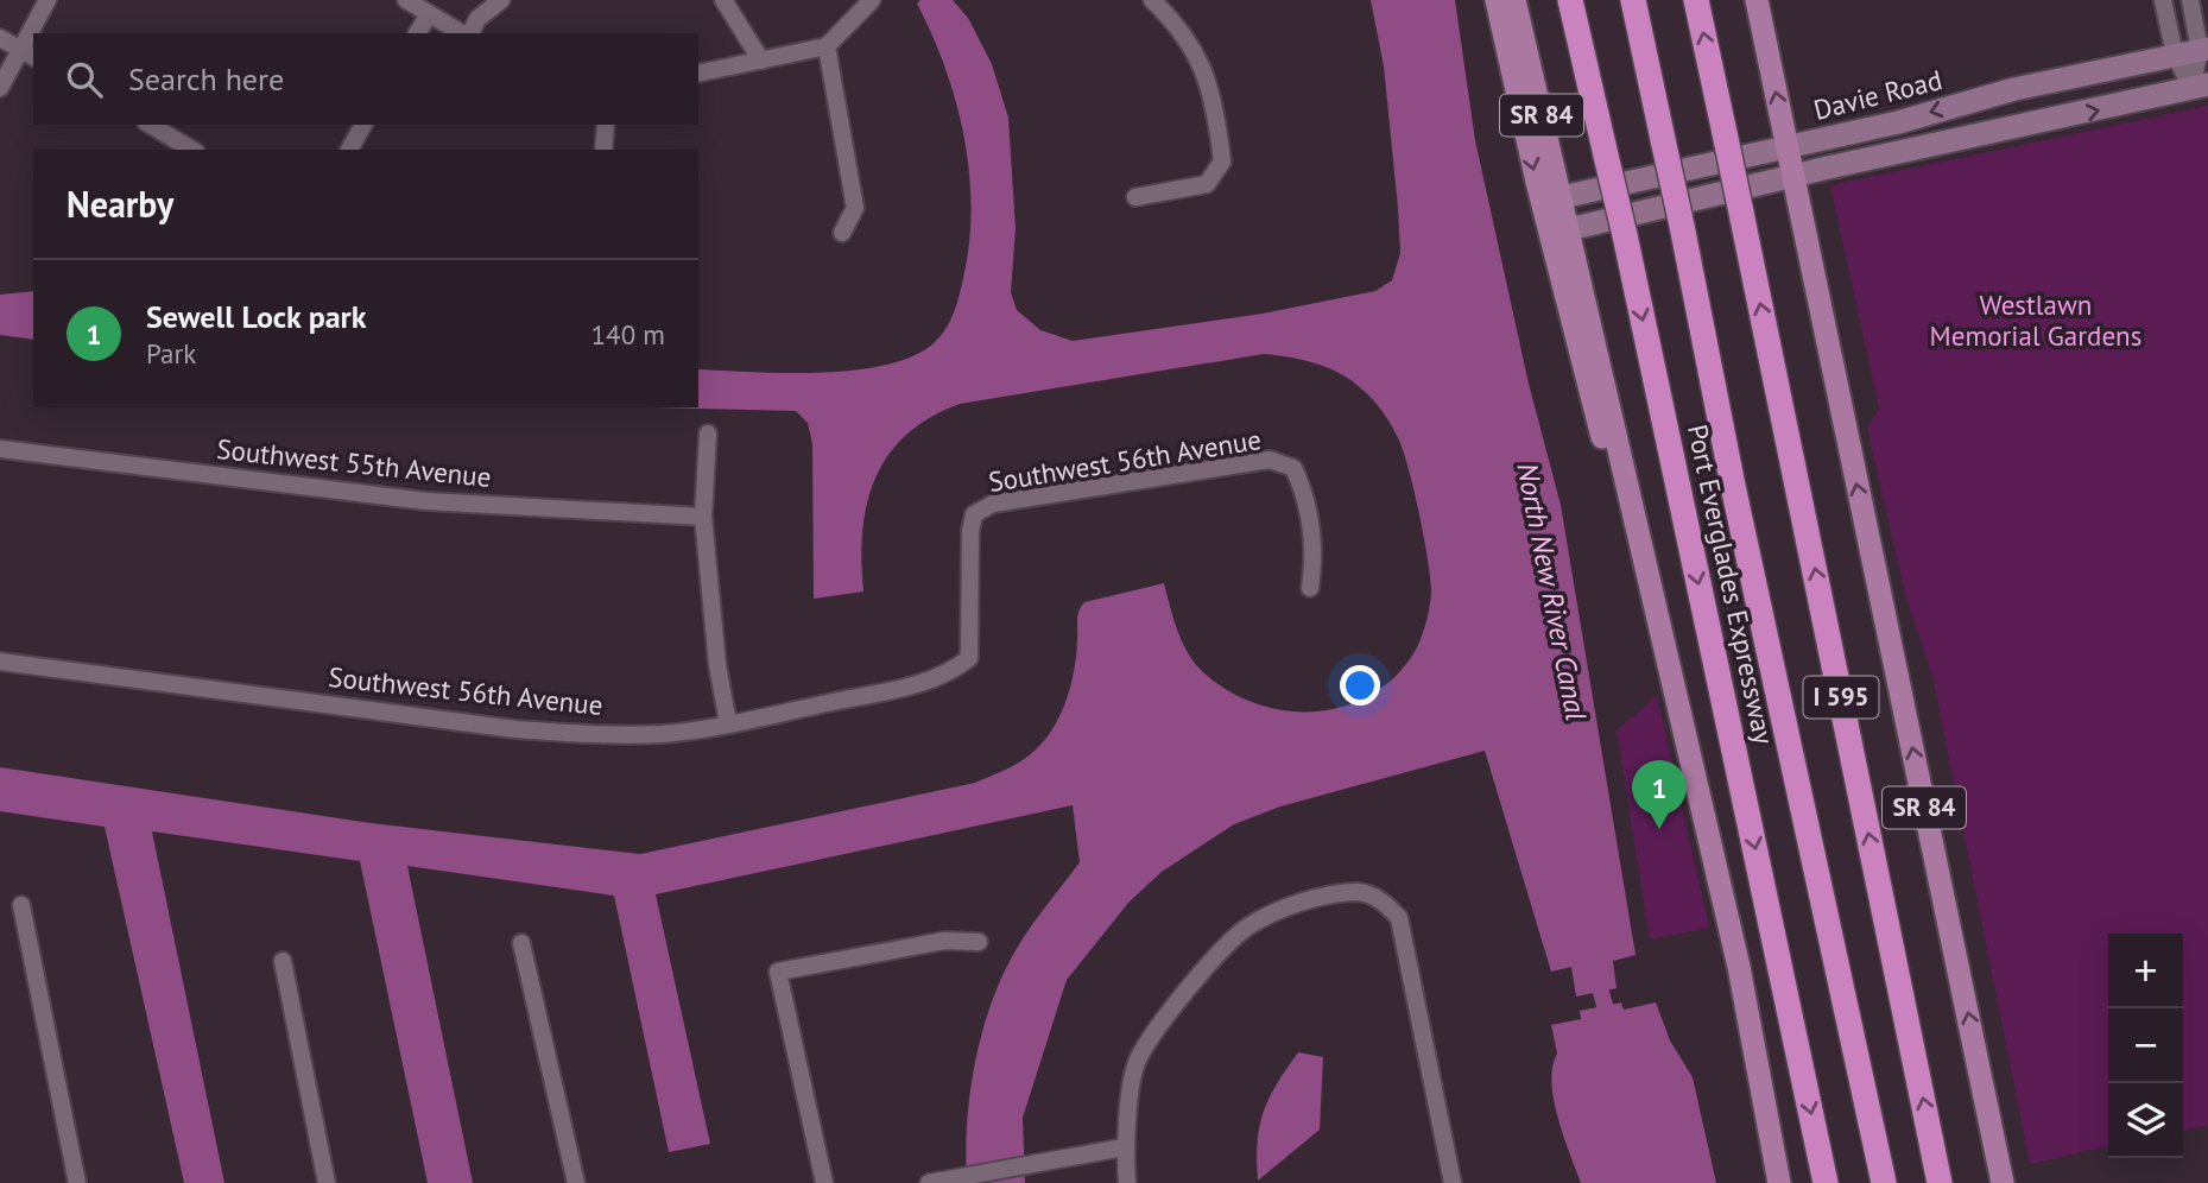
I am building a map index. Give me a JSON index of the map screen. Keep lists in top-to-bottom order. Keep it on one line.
{"streets":{"highway":["Port Everglades Expressway","I 595"],"main road":["Davie Road","SR 84"],"street":["Southwest 56th Avenue","Southwest 55th Avenue"]},"crossings":[["Davie Road","SR 84"]],"water":["North New River Canal"],"parks":["Westlawn Memorial Gardens"],"page":{"search":"Search here","heading":"Nearby","list":[{"mark":"1","name":"Sewell Lock park","note":"Park","value":"140 m"}],"pins":"1","map_buttons":["+","−"]}}
